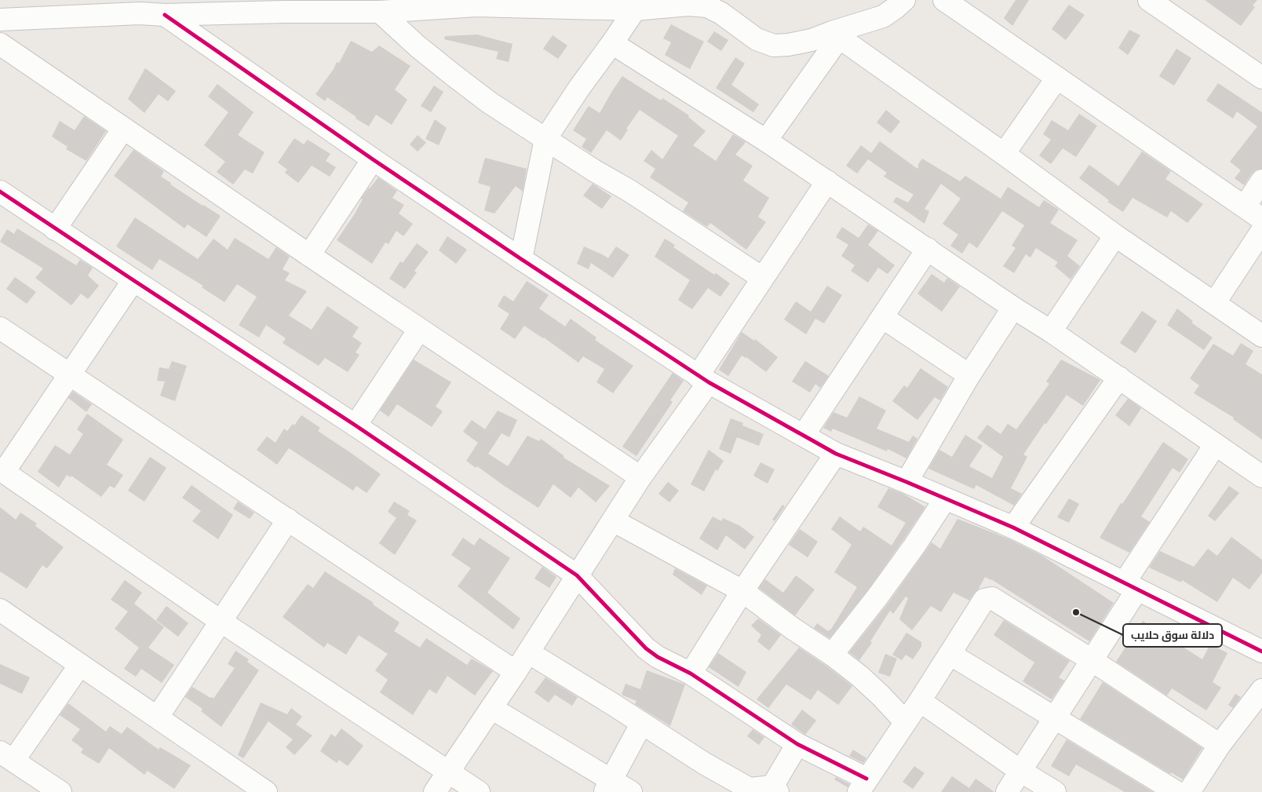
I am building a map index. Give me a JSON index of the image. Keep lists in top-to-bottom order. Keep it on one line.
{"places":["دلالة سوق حلايب"]}
